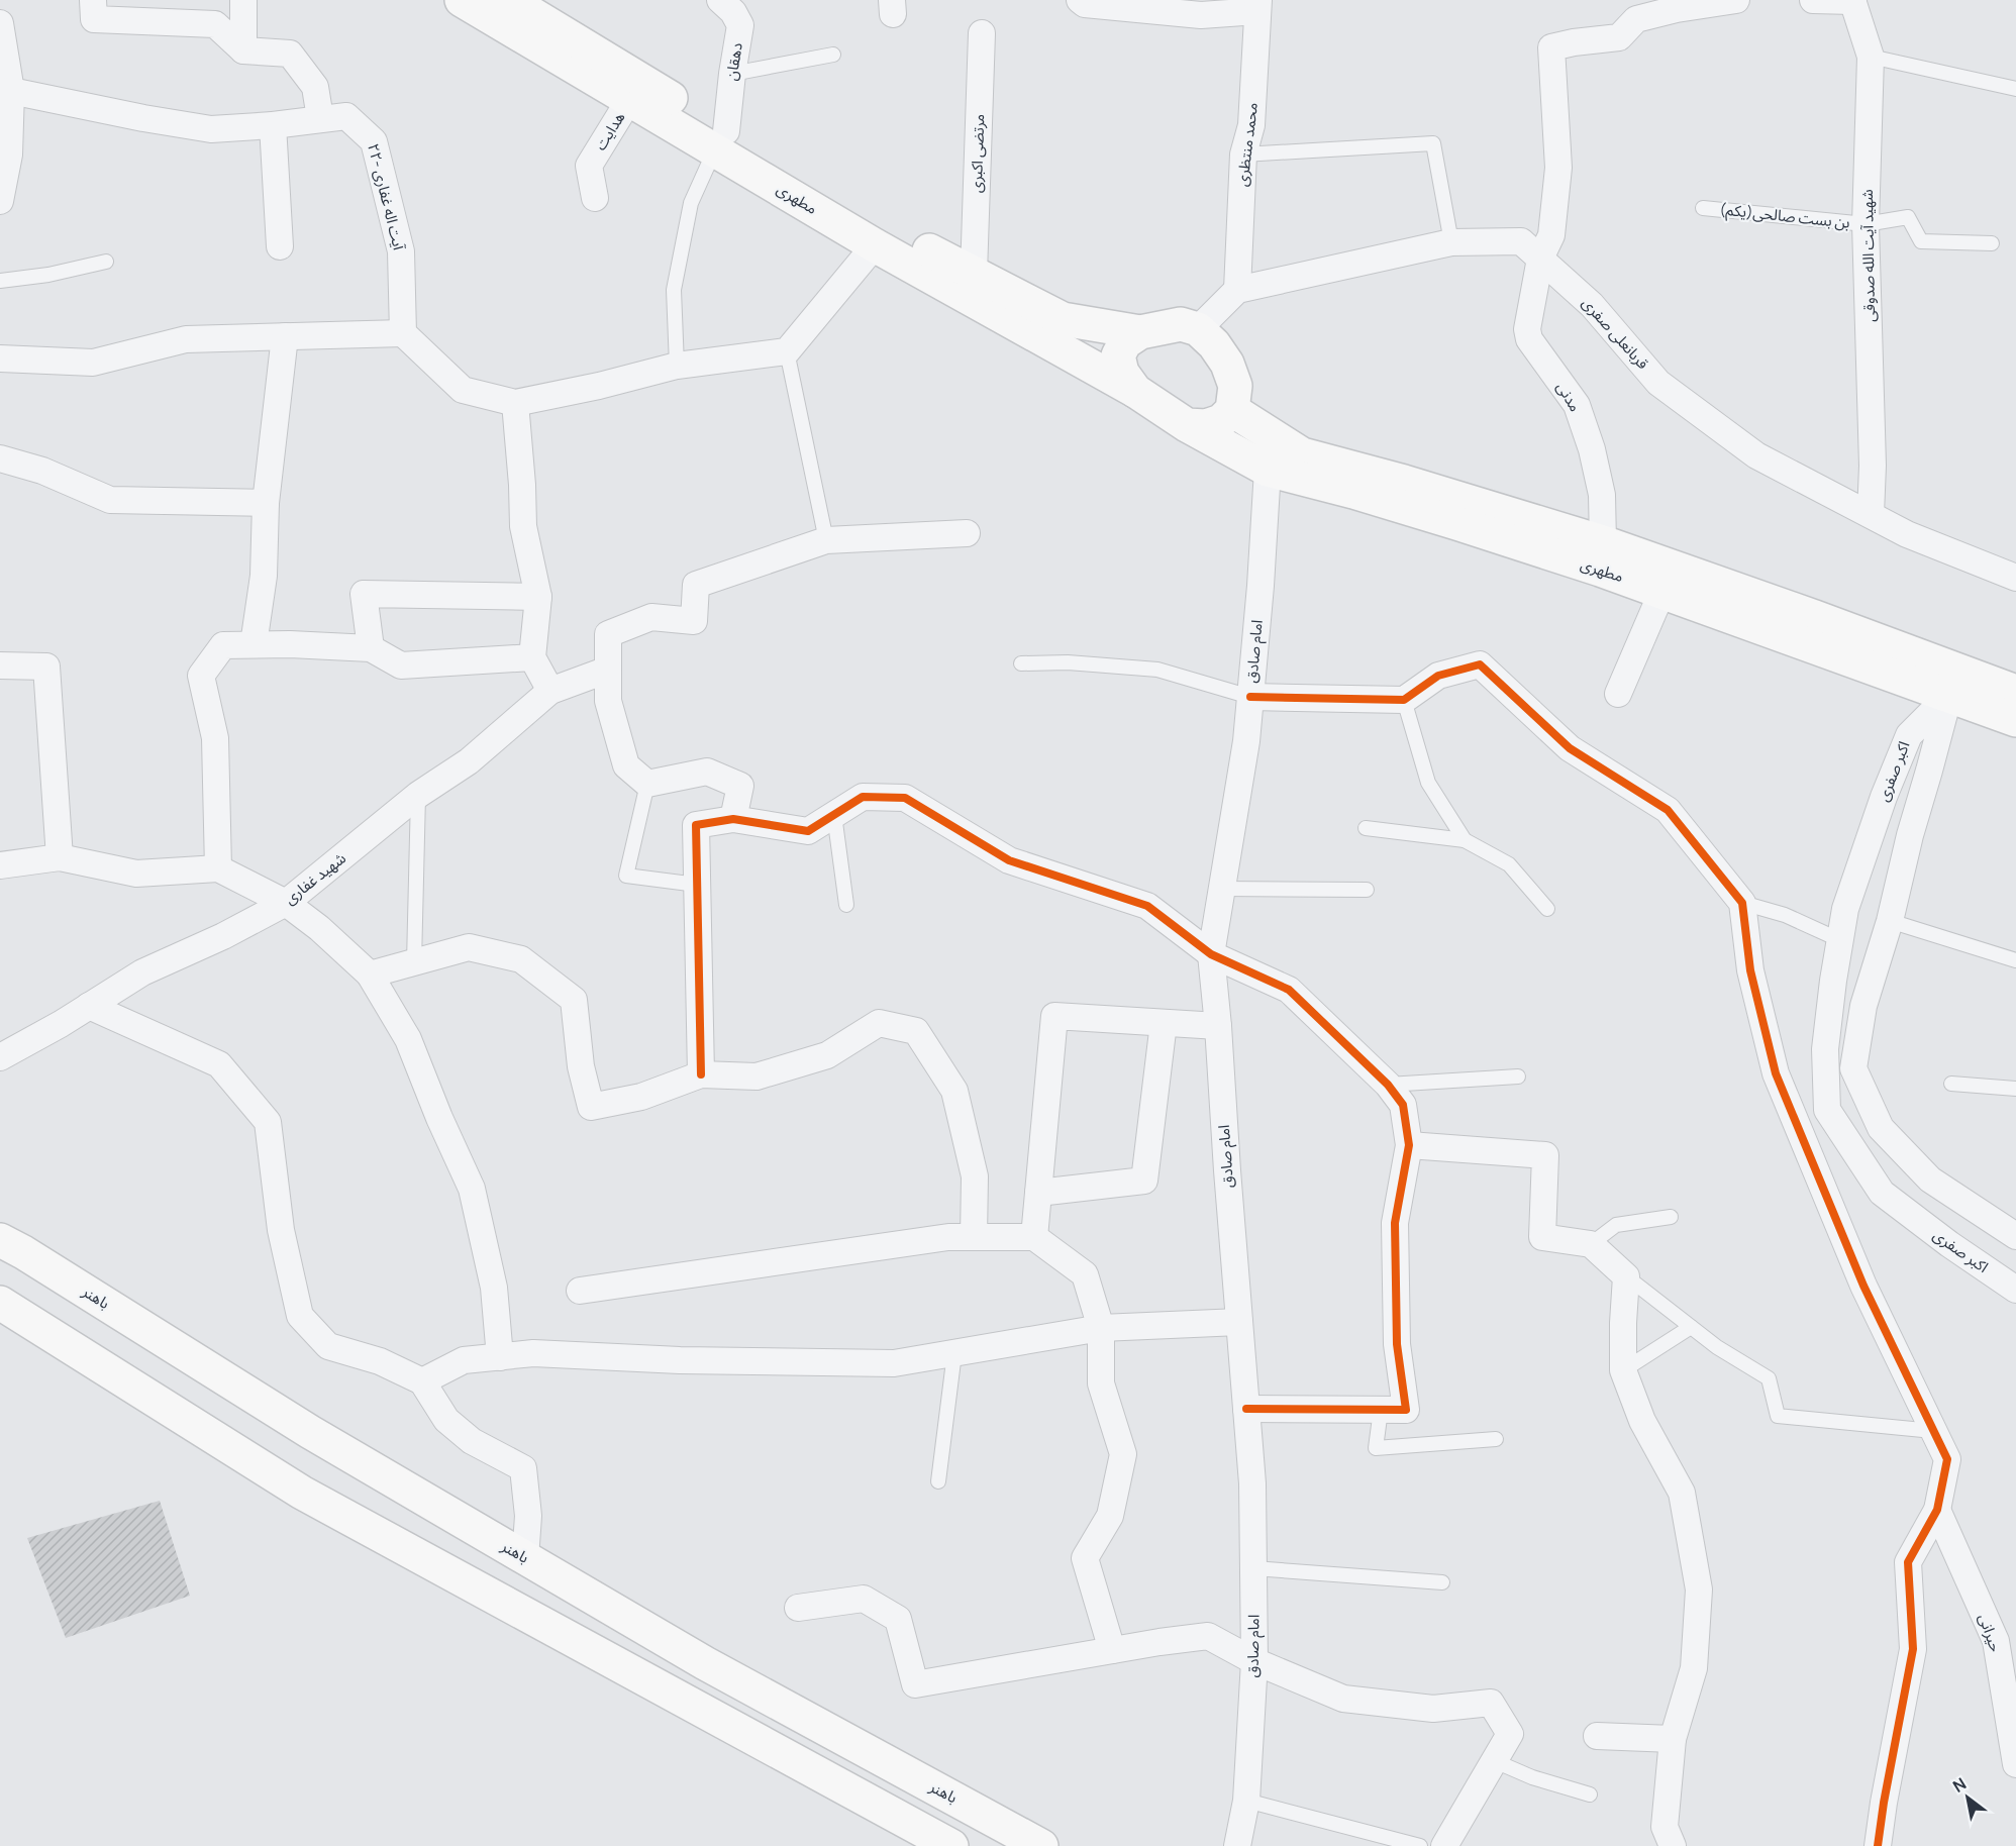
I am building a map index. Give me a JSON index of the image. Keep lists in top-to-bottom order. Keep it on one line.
{"streets":{"main road":["مطهری","باهنر"],"street":["دهقان","هدایت","محمد منتظری","مرتضی اکبری","۲۲- آیت اله غفاری","شهید آیت الله صدوقی","قربانعلی صفری","مدنی","امام صادق","اکبر صفری","شهید غفاری","حیرانی"],"lane":["بن بست صالحی(یکم)"]},"crossings":[["دهقان","مطهری"],["هدایت","مطهری"],["محمد منتظری","قربانعلی صفری"],["مرتضی اکبری","مطهری"],["مطهری","مدنی"],["مطهری","امام صادق"],["مطهری","اکبر صفری"],["بن بست صالحی(یکم)","شهید آیت الله صدوقی"],["شهید آیت الله صدوقی","قربانعلی صفری"],["قربانعلی صفری","مدنی"]],"north":"top left"}
